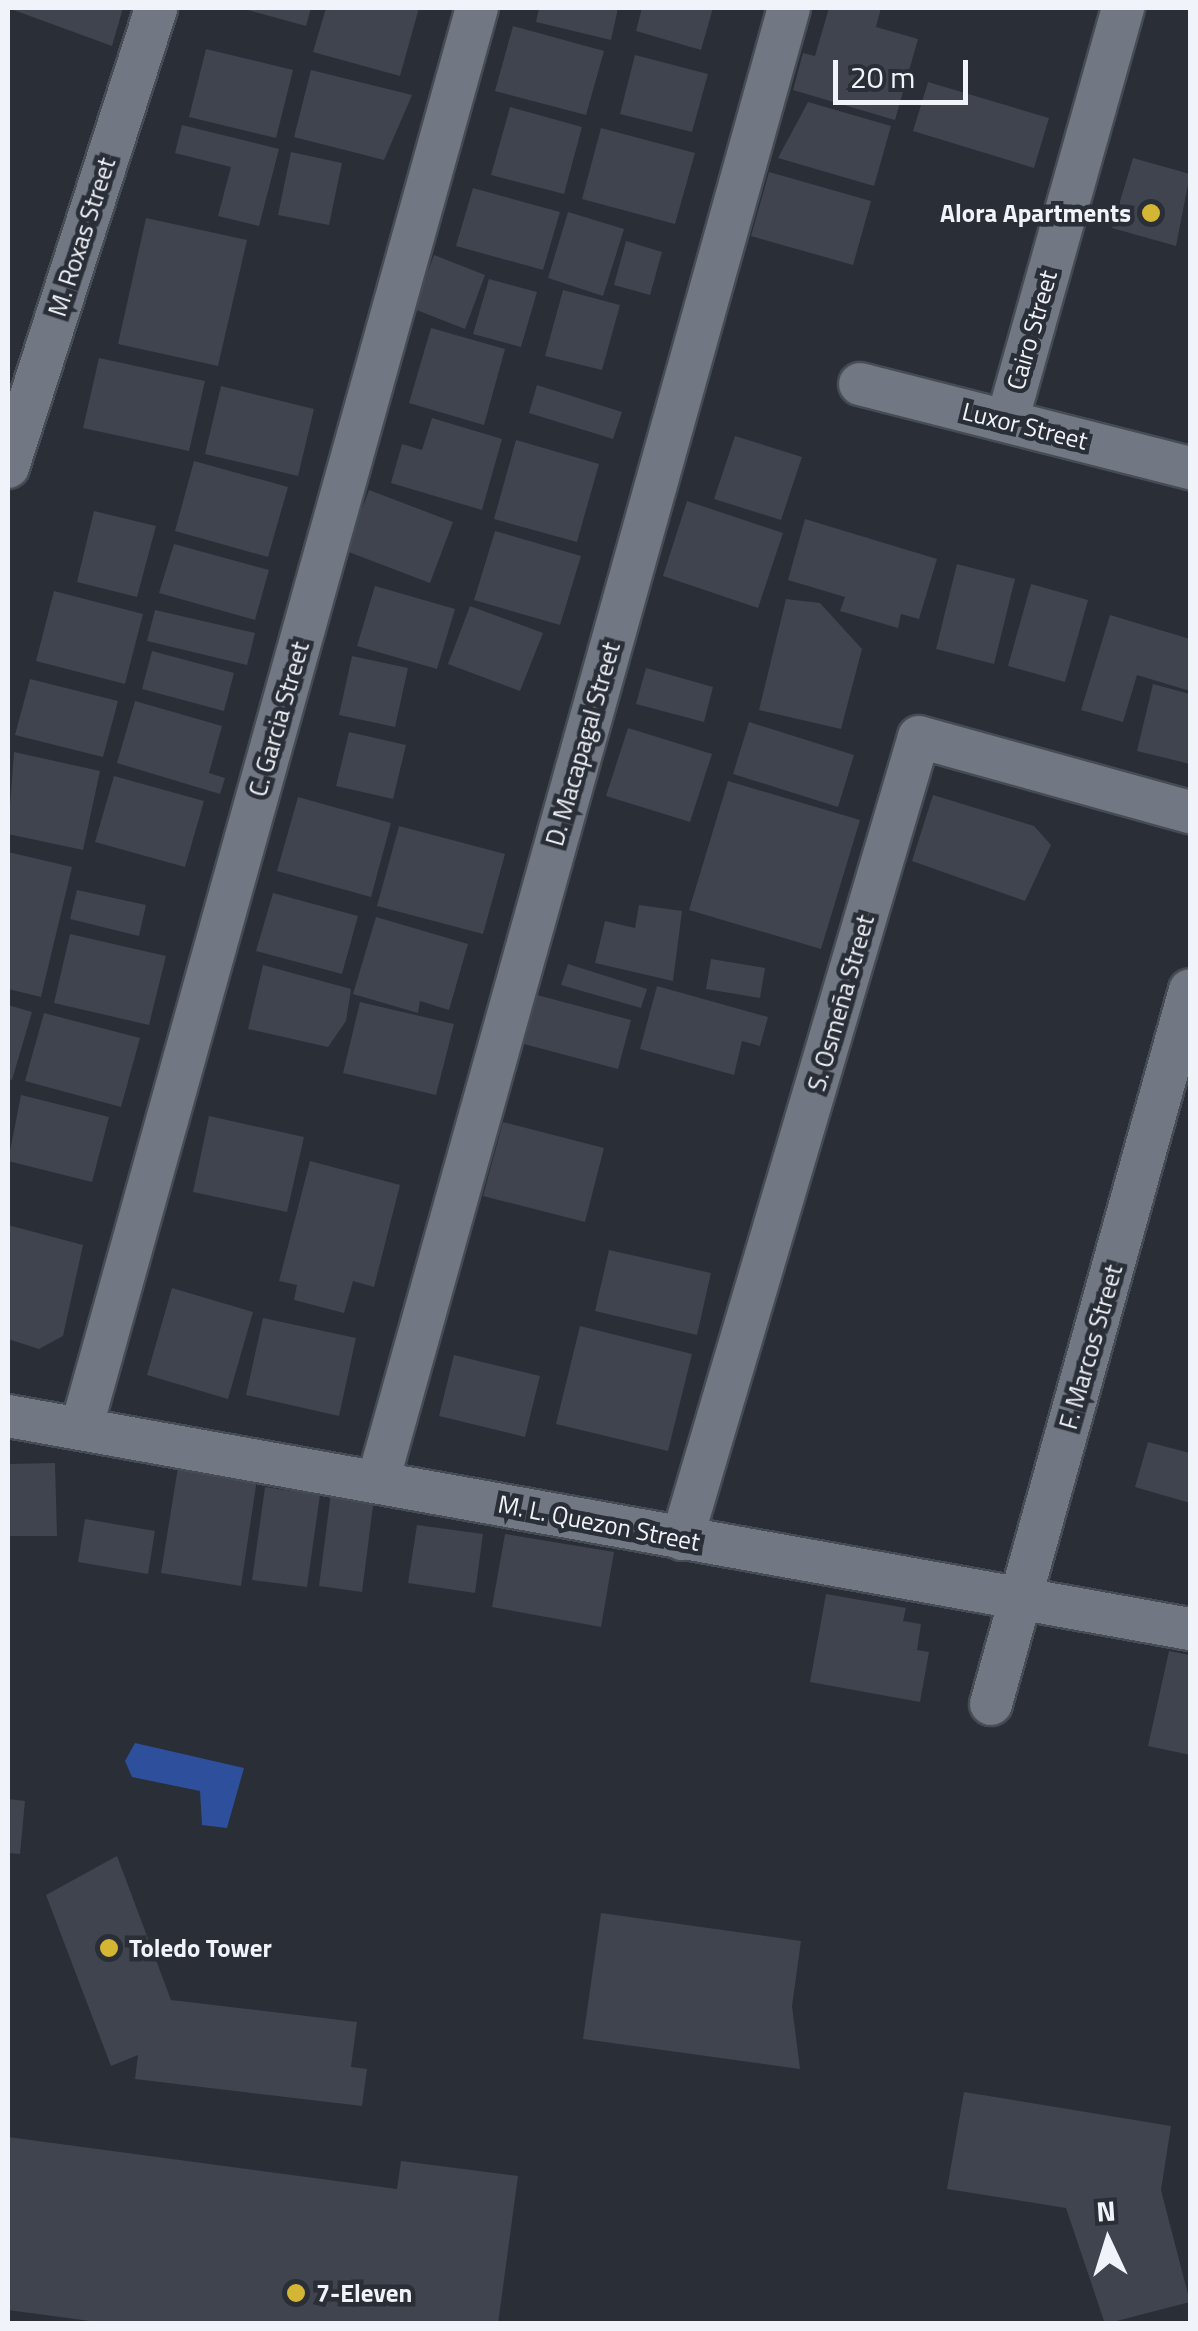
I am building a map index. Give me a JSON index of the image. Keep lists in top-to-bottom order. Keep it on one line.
{"streets":{"street":["M. Roxas Street","Cairo Street","Luxor Street","C. Garcia Street","D. Macapagal Street","S. Osmeña Street","F. Marcos Street","M. L. Quezon Street"]},"crossings":[["Cairo Street","Luxor Street"],["C. Garcia Street","M. L. Quezon Street"],["D. Macapagal Street","M. L. Quezon Street"],["S. Osmeña Street","M. L. Quezon Street"],["F. Marcos Street","M. L. Quezon Street"]],"places":["Alora Apartments","Toledo Tower","7-Eleven"],"scale_bar":"20 m","north":"top"}
